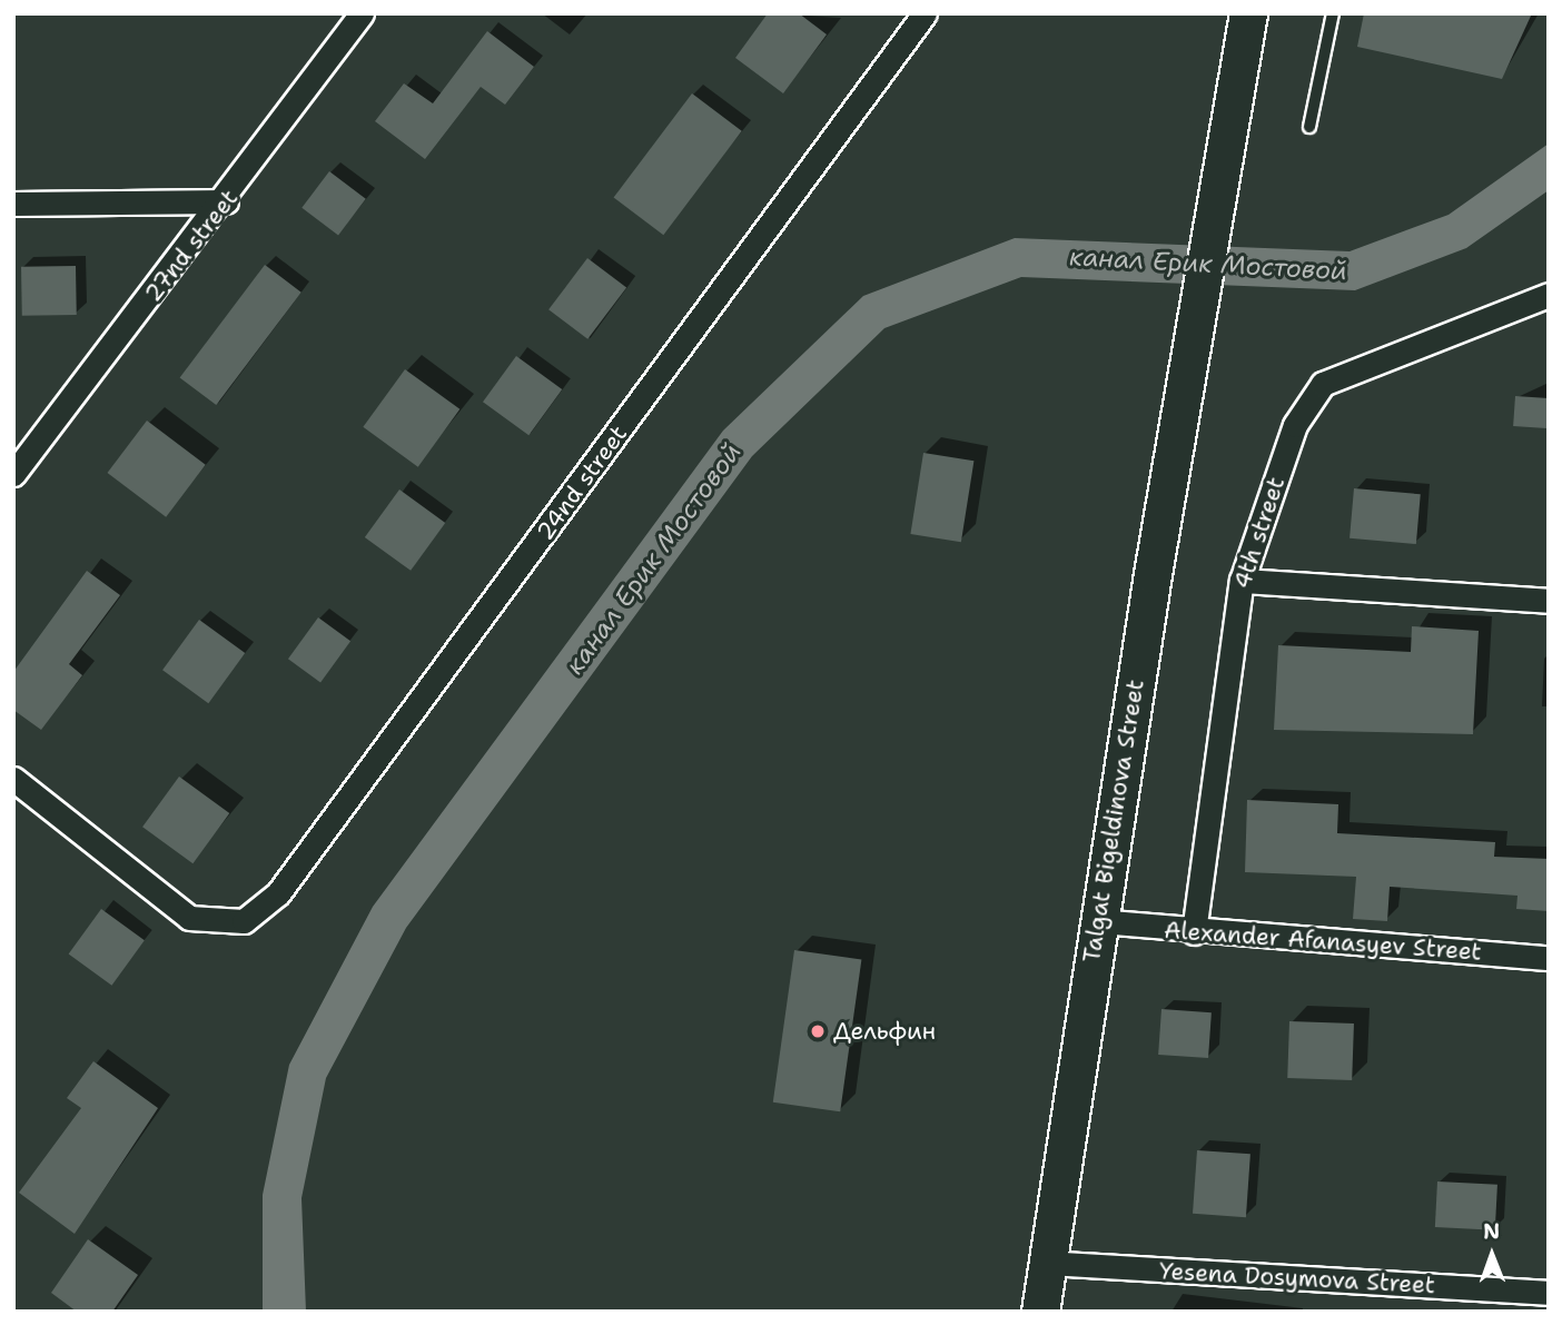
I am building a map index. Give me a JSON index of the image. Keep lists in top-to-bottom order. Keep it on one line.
{"streets":{"main road":["Talgat Bigeldinova Street"],"street":["27nd street","24nd street","4th street","Alexander Afanasyev Street","Yesena Dosymova Street"]},"crossings":[["4th street","Alexander Afanasyev Street"],["Talgat Bigeldinova Street","Alexander Afanasyev Street"],["Talgat Bigeldinova Street","Yesena Dosymova Street"]],"water":["канал Ерик Мостовой"],"places":["Дельфин"],"north":"top"}
